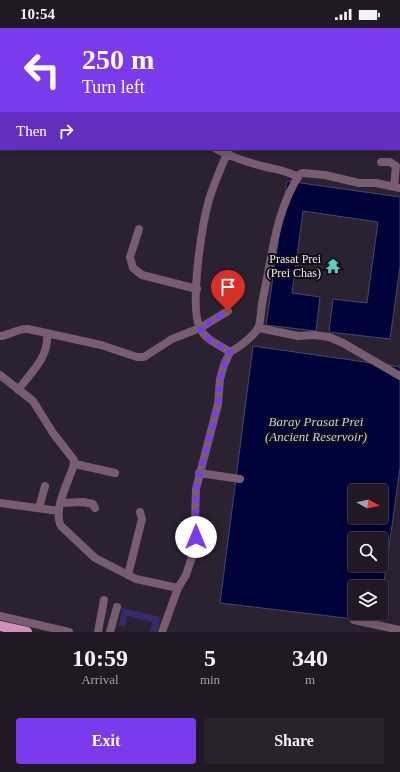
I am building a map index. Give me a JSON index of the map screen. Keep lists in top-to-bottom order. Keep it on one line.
{"water":["Baray Prasat Prei (Ancient Reservoir)"],"places":{"temple":["Prasat Prei (Prei Chas)"]},"north":"right","page":{"status":"10:54","turn":["250 m","Turn left"],"then":"Then","eta":["10:59","Arrival","5","min","340","m"],"buttons":["Exit","Share"]}}
